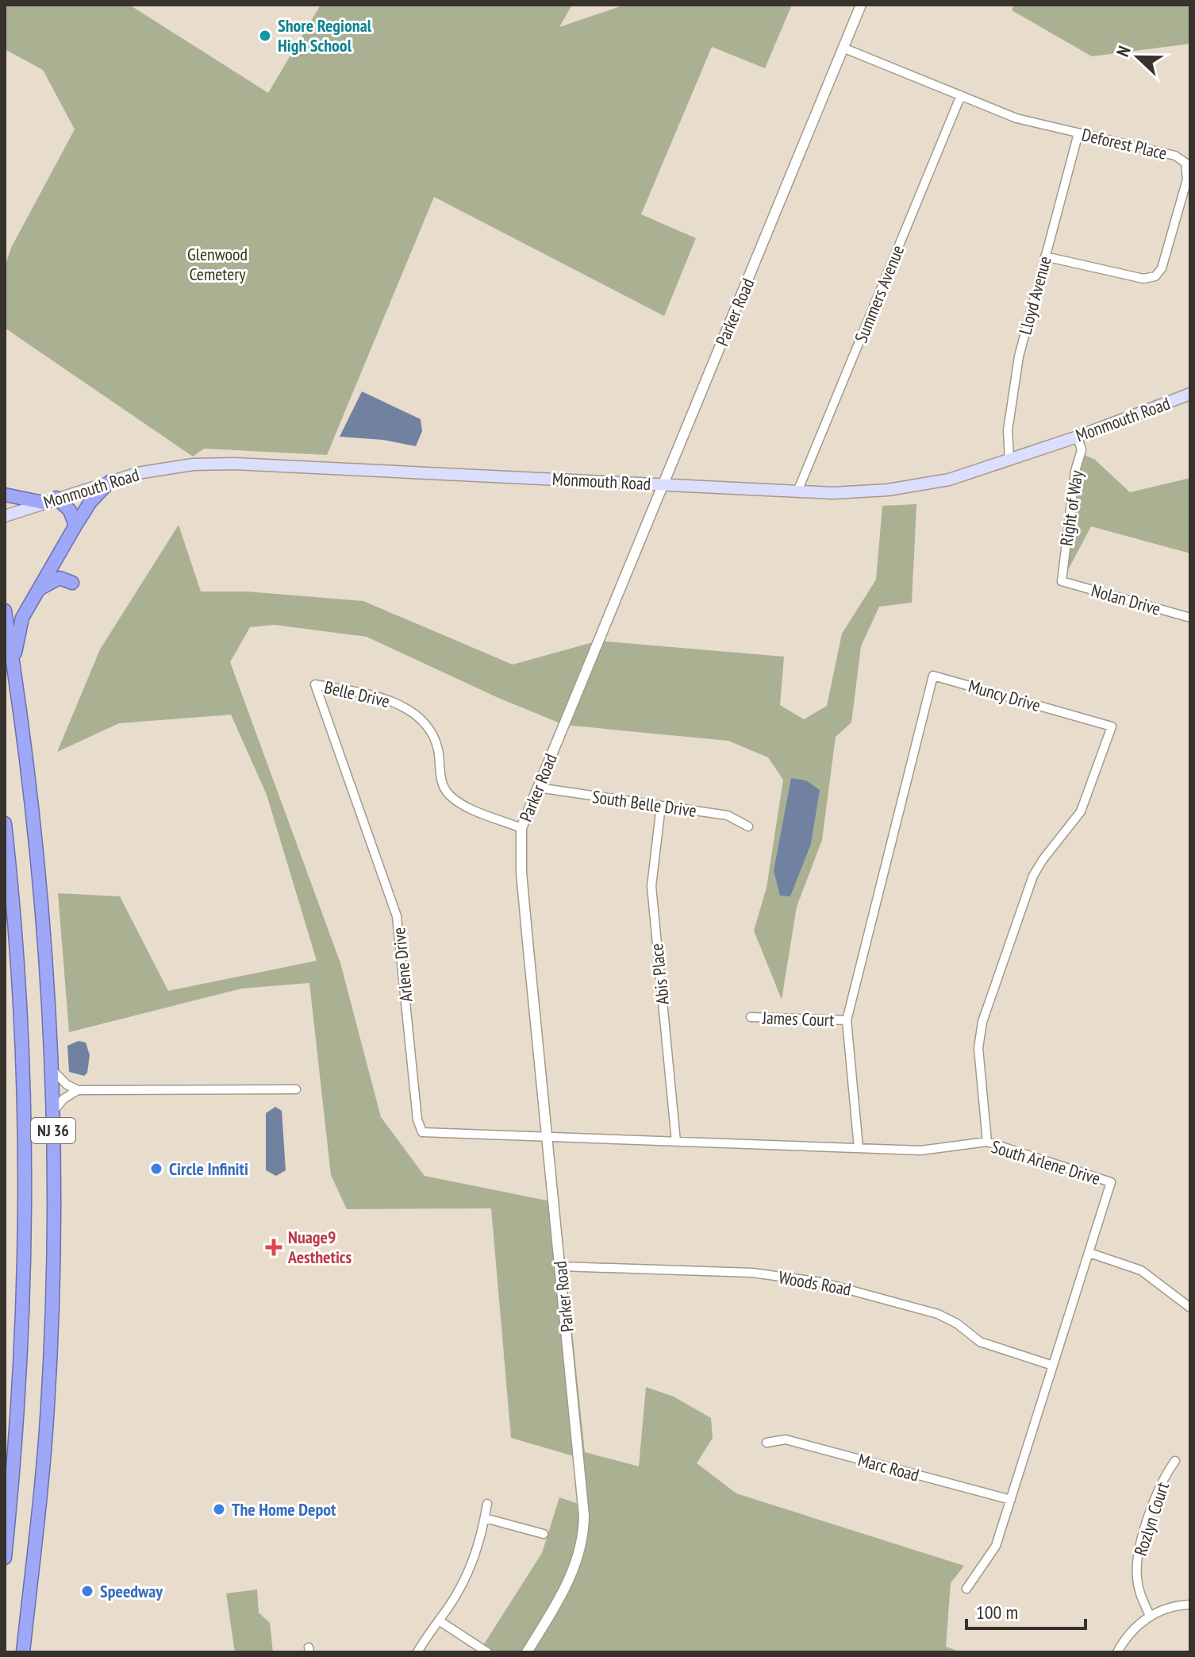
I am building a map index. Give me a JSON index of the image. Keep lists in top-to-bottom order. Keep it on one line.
{"streets":{"highway":["NJ 36"],"main road":["Monmouth Road"],"street":["Deforest Place","Summers Avenue","Lloyd Avenue","Parker Road","Right of Way","Nolan Drive","Belle Drive","Muncy Drive","South Belle Drive","Arlene Drive","Abis Place","James Court","South Arlene Drive","Woods Road","Marc Road","Rozlyn Court"]},"crossings":[["Deforest Place","Summers Avenue"],["Deforest Place","Lloyd Avenue"],["Deforest Place","Parker Road"],["Summers Avenue","Monmouth Road"],["Lloyd Avenue","Monmouth Road"],["Parker Road","Monmouth Road"],["Parker Road","Belle Drive"],["Parker Road","South Belle Drive"],["Parker Road","Arlene Drive"],["Parker Road","South Arlene Drive"],["Parker Road","Woods Road"],["Monmouth Road","Right of Way"],["Right of Way","Nolan Drive"],["Belle Drive","Arlene Drive"],["South Belle Drive","Abis Place"],["Arlene Drive","South Arlene Drive"],["Abis Place","South Arlene Drive"],["South Arlene Drive","Woods Road"],["South Arlene Drive","Marc Road"]],"parks":["Glenwood Cemetery"],"places":{"other":["Shore Regional High School","Circle Infiniti","The Home Depot","Speedway"],"health":["Nuage9 Aesthetics"]},"scale_bar":"100 m","north":"left"}
